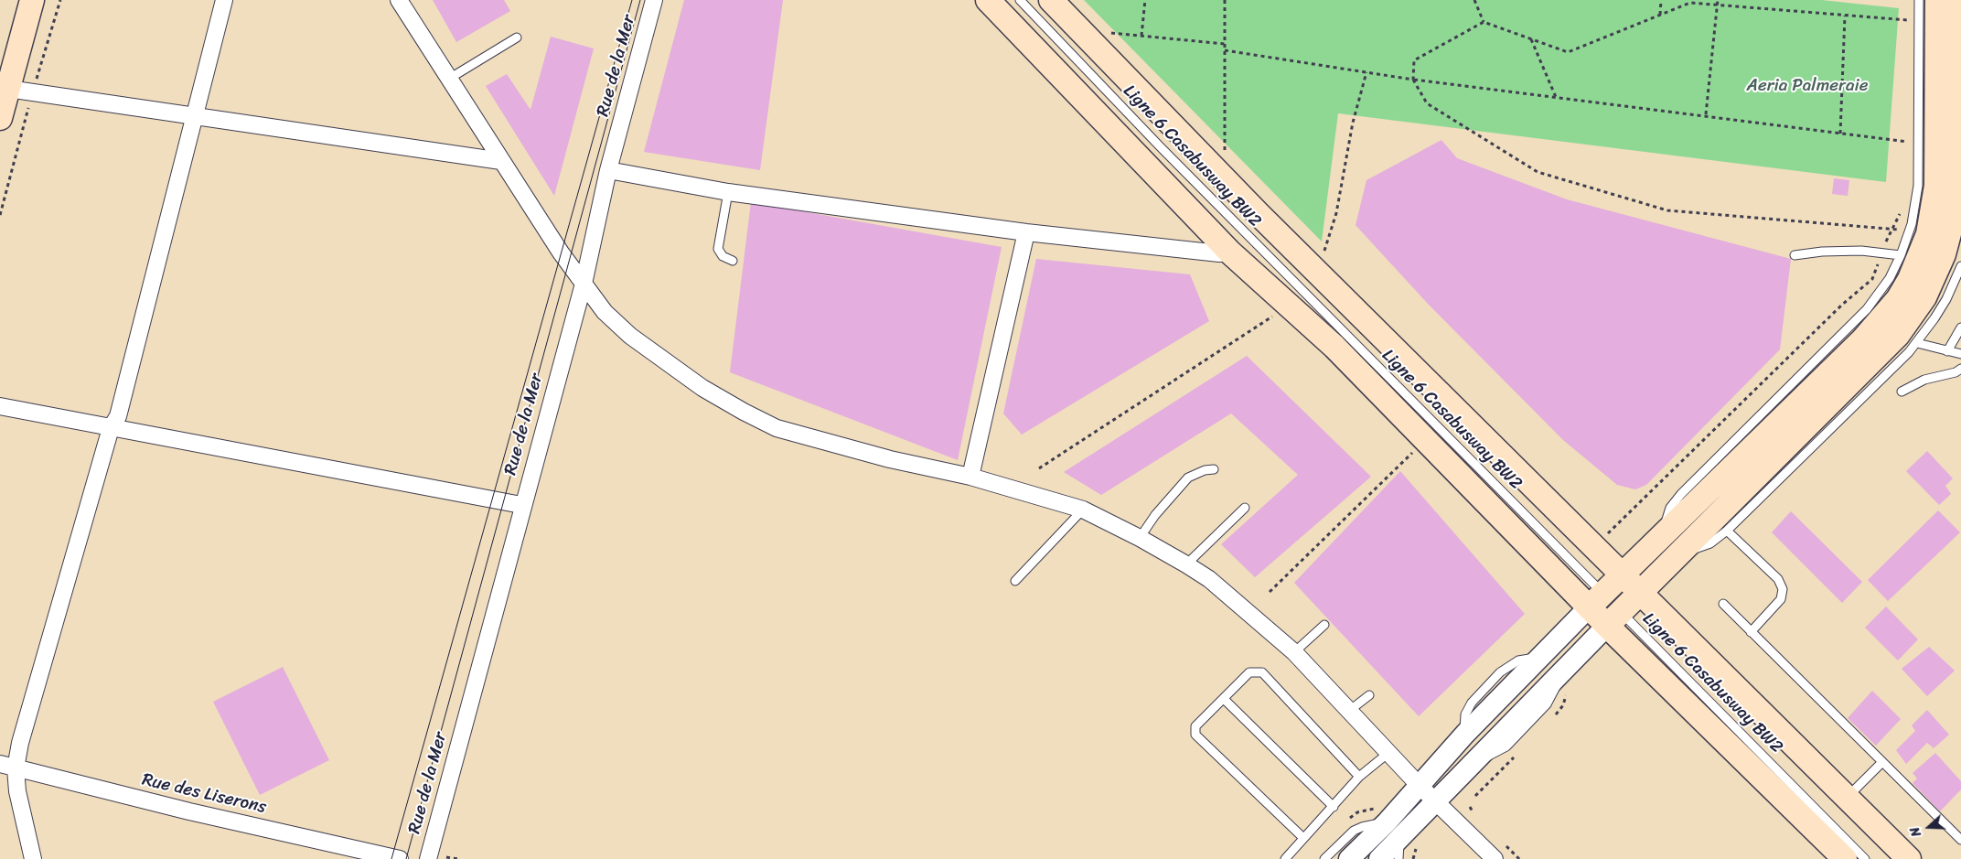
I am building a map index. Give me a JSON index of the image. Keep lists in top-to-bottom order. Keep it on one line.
{"streets":{"street":["Rue de la Mer","Rue des Liserons"],"lane":["Ligne 6 Casabusway BW2"]},"parks":["Aeria Palmeraie"],"north":"left"}
